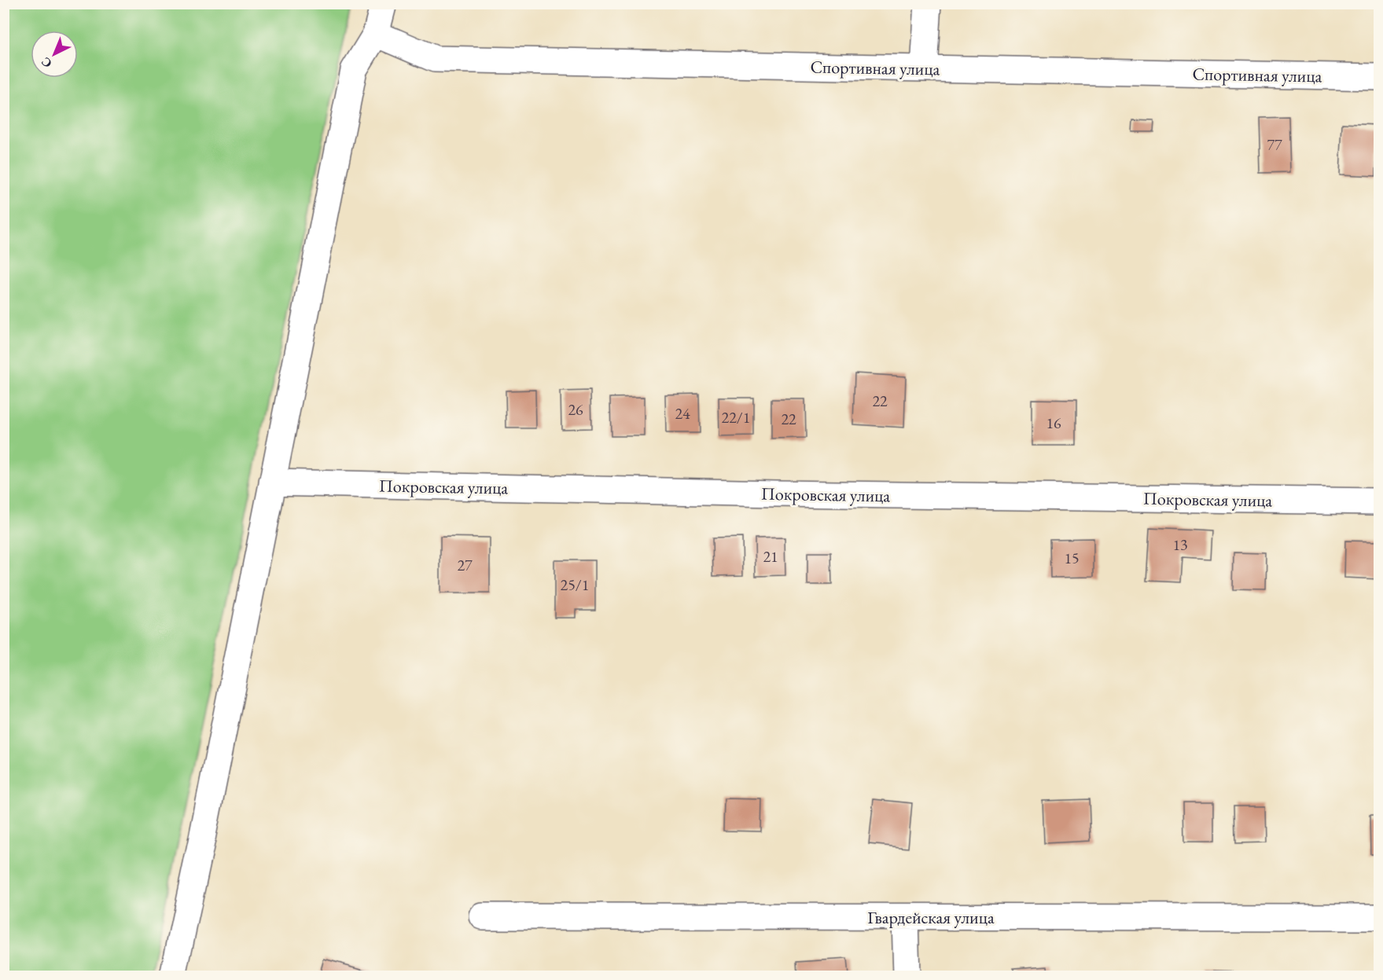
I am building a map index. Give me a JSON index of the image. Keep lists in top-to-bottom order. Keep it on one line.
{"streets":{"street":["Спортивная улица","Покровская улица","Гвардейская улица"]},"house_numbers":["77","22","26","24","22/1","22","16","13","21","15","27","25/1"],"north":"bottom left"}
